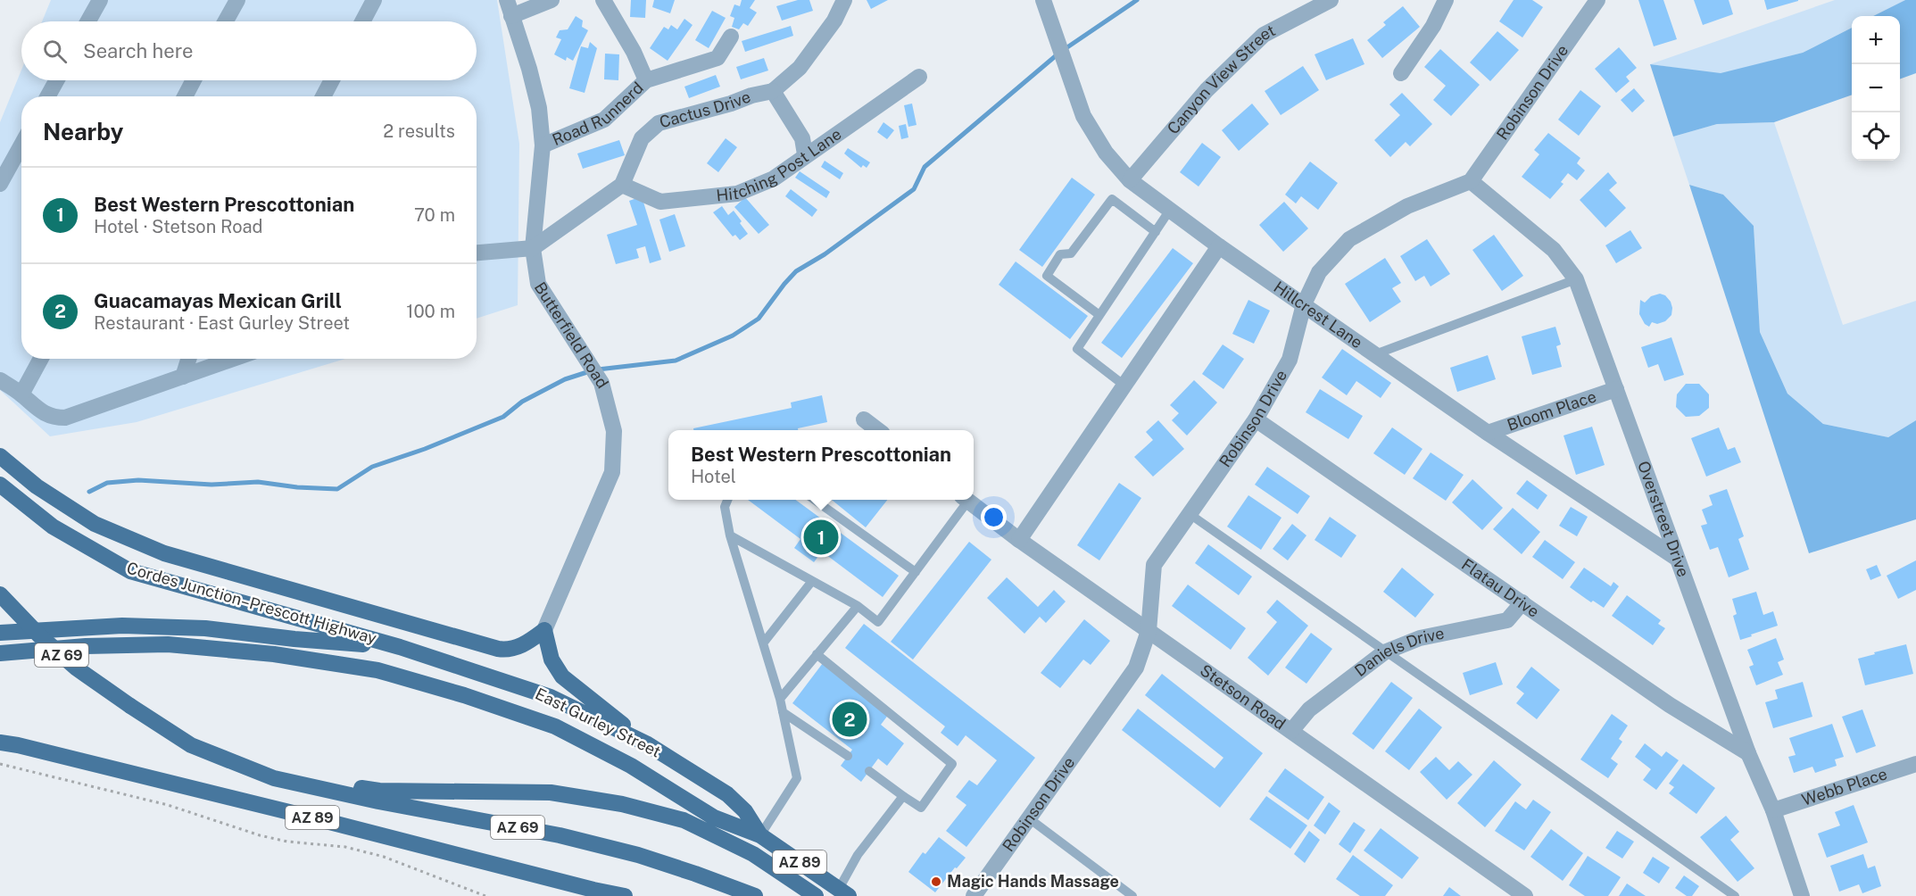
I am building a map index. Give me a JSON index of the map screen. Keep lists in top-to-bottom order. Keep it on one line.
{"streets":{"main road":["Cordes Junction–Prescott Highway","AZ 69","East Gurley Street","AZ 89"],"street":["Canyon View Street","Robinson Drive","Cactus Drive","Road Runnerd","Hitching Post Lane","Hillcrest Lane","Butterfield Road","Bloom Place","Overstreet Drive","Flatau Drive","Daniels Drive","Stetson Road","Webb Place"]},"crossings":[["Canyon View Street","Hillcrest Lane"],["Robinson Drive","Hillcrest Lane"],["Robinson Drive","Overstreet Drive"],["Robinson Drive","Flatau Drive"],["Robinson Drive","Stetson Road"],["Cactus Drive","Hitching Post Lane"],["Road Runnerd","Butterfield Road"],["Hillcrest Lane","Bloom Place"],["Hillcrest Lane","Overstreet Drive"],["Bloom Place","Overstreet Drive"],["Overstreet Drive","Flatau Drive"],["Overstreet Drive","Webb Place"],["Flatau Drive","Daniels Drive"],["Cordes Junction–Prescott Highway","East Gurley Street"],["Cordes Junction–Prescott Highway","AZ 89"],["Daniels Drive","Stetson Road"],["East Gurley Street","AZ 89"]],"places":["Magic Hands Massage"],"page":{"map_buttons":["+","−"],"search":"Search here","heading":["Nearby","2 results"],"list":[{"mark":"1","name":"Best Western Prescottonian","note":"Hotel · Stetson Road","value":"70 m"},{"mark":"2","name":"Guacamayas Mexican Grill","note":"Restaurant · East Gurley Street","value":"100 m"}],"popup":["Best Western Prescottonian","Hotel"],"pins":["1","2"]}}
